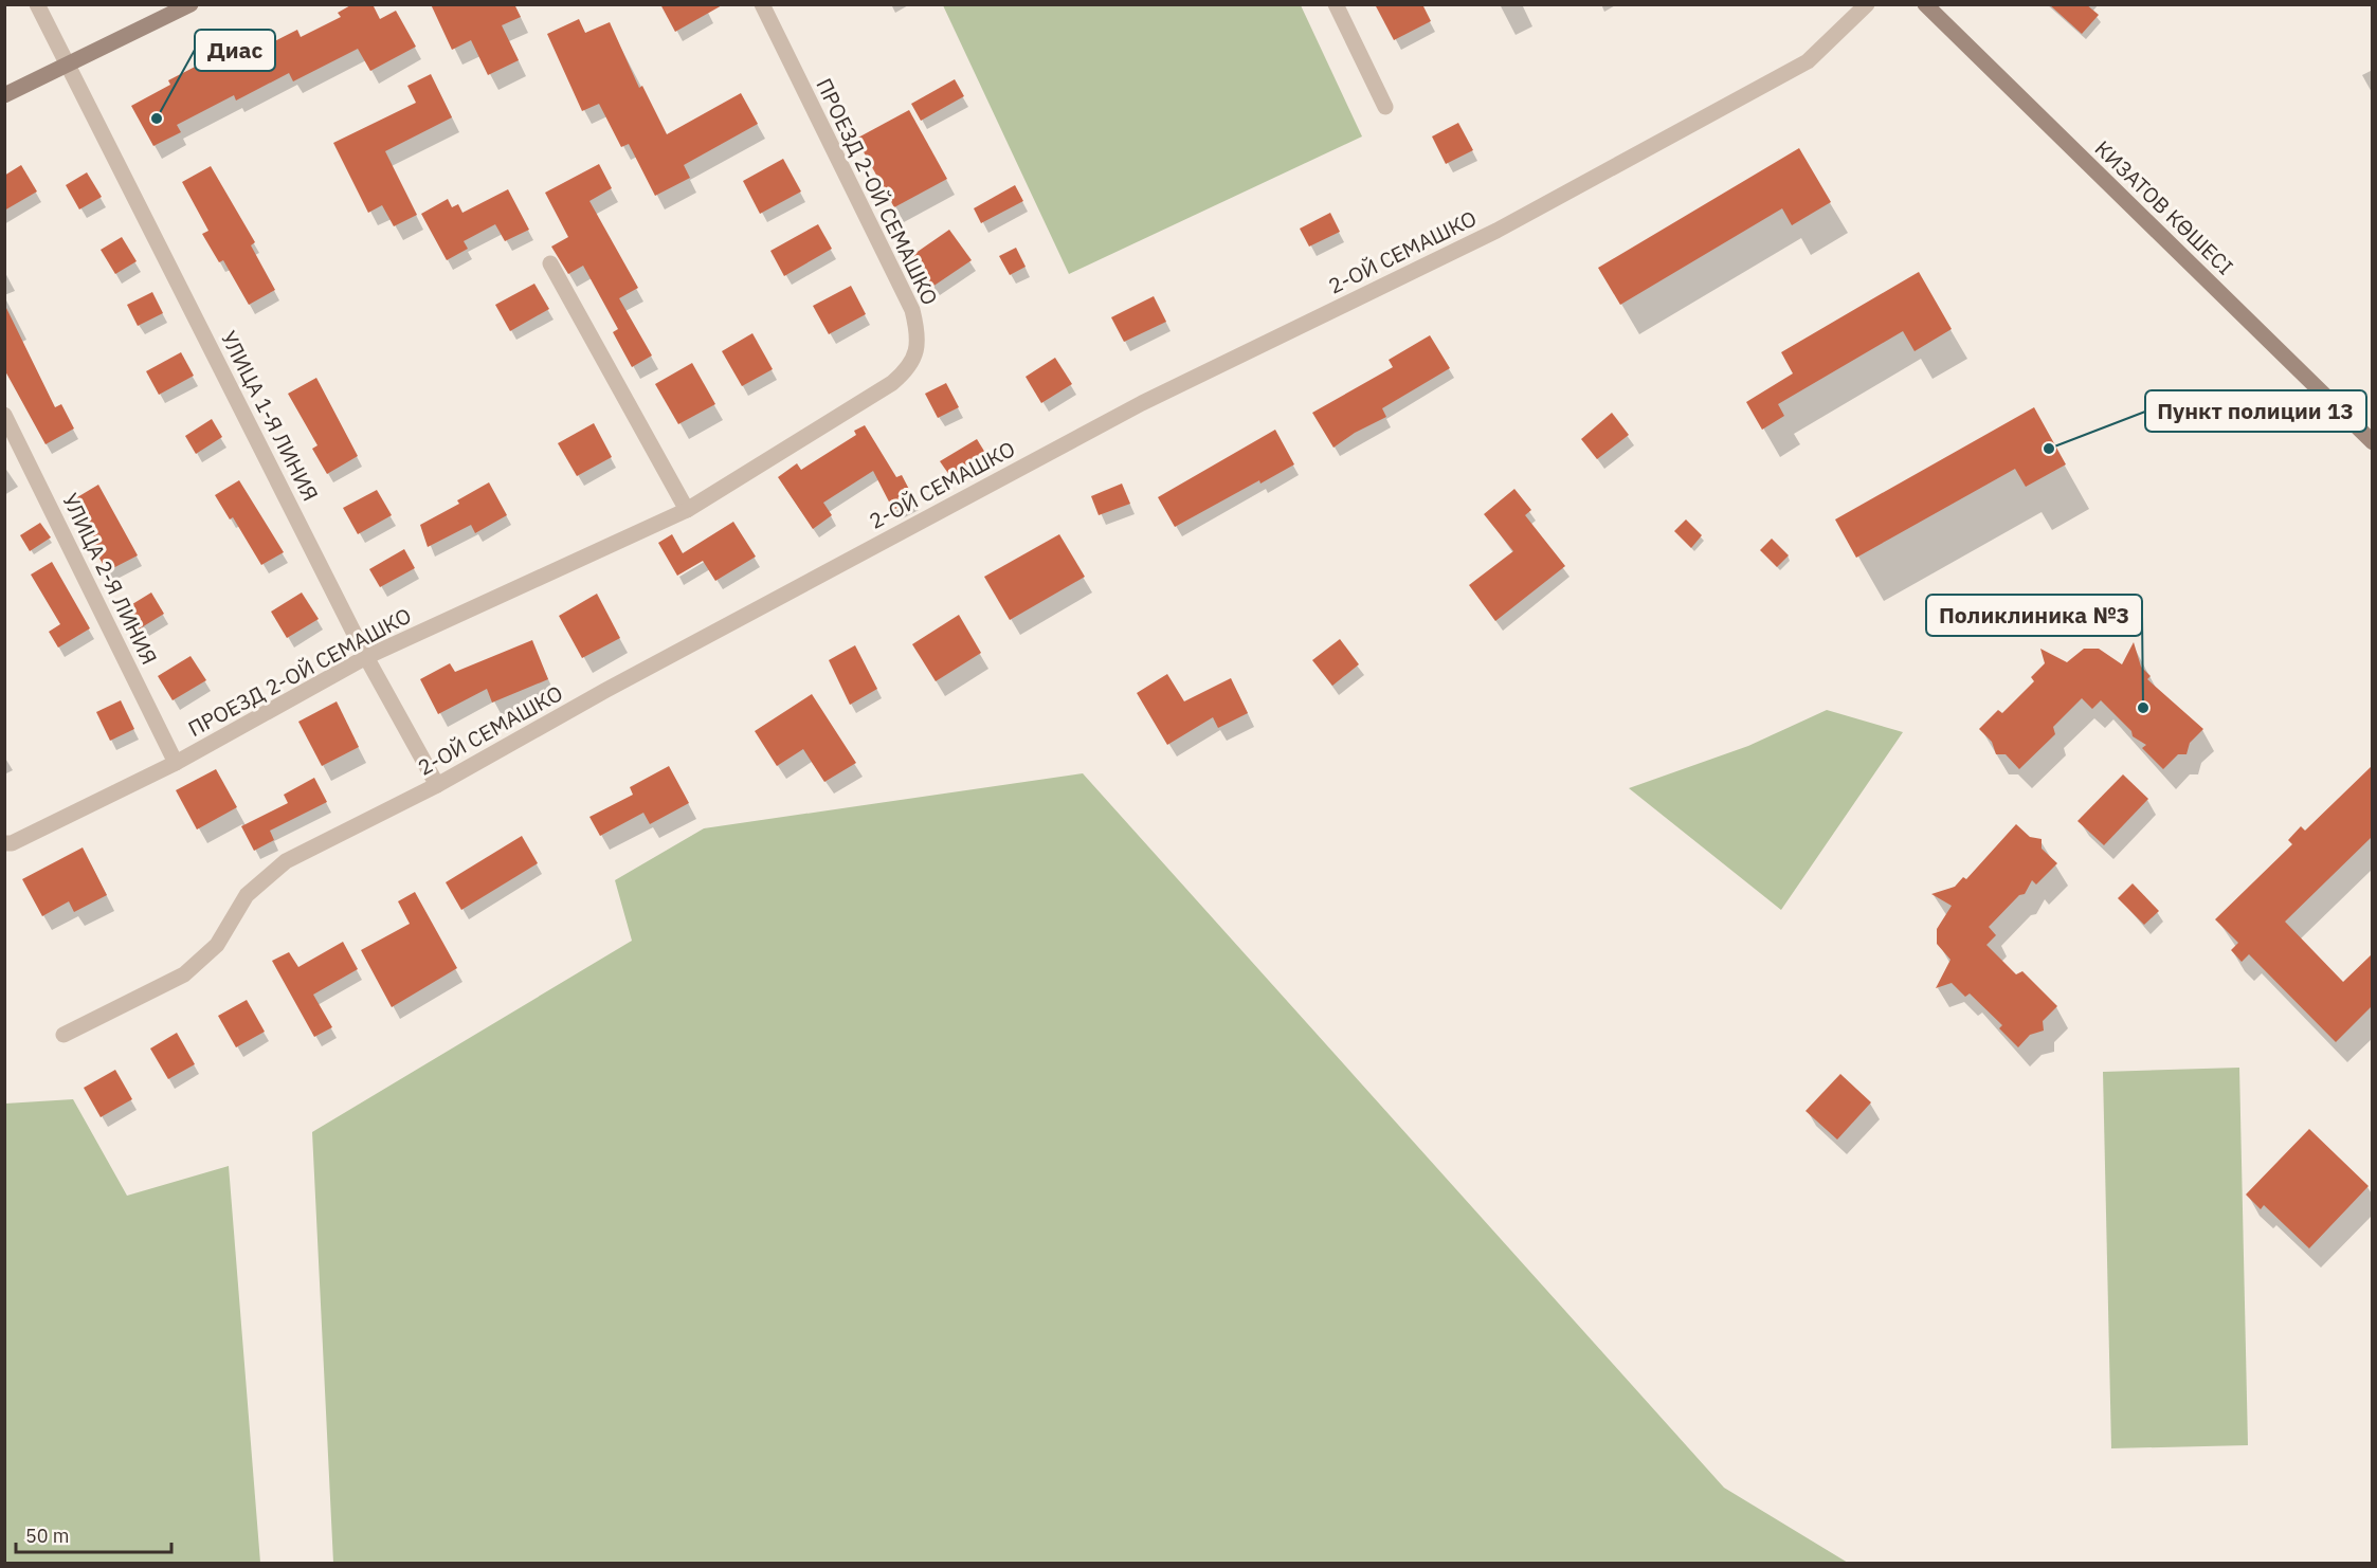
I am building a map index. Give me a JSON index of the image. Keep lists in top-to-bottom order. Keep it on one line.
{"streets":{"main road":["КИЗАТОВ КӨШЕСІ"],"street":["ПРОЕЗД 2-ОЙ СЕМАШКО","2-ОЙ СЕМАШКО","УЛИЦА 1-Я ЛИНИЯ","УЛИЦА 2-Я ЛИНИЯ"]},"crossings":[["ПРОЕЗД 2-ОЙ СЕМАШКО","УЛИЦА 1-Я ЛИНИЯ"],["ПРОЕЗД 2-ОЙ СЕМАШКО","УЛИЦА 2-Я ЛИНИЯ"],["2-ОЙ СЕМАШКО","УЛИЦА 1-Я ЛИНИЯ"]],"places":["Диас","Пункт полиции 13","Поликлиника №3"],"scale_bar":"50 m"}
